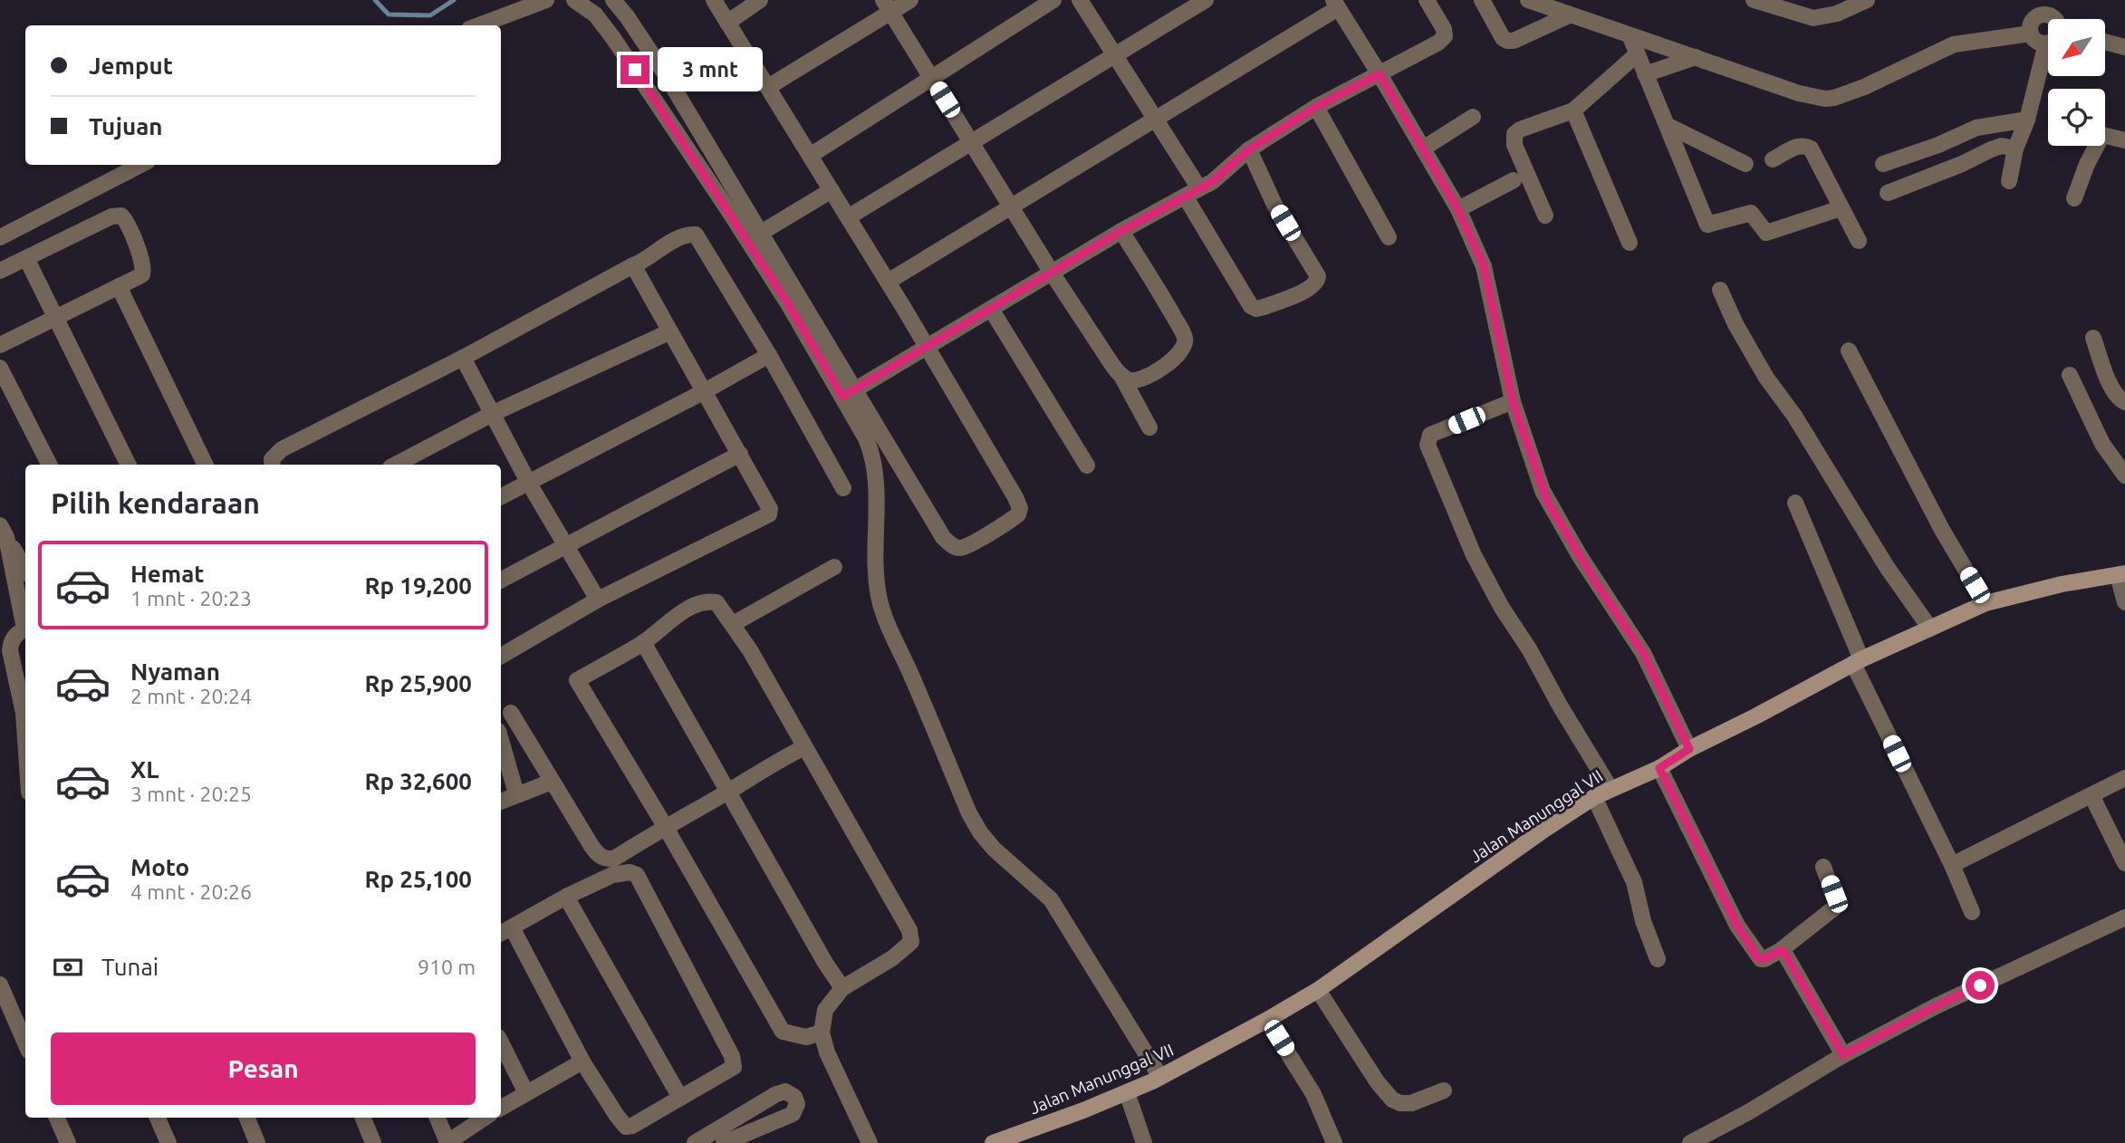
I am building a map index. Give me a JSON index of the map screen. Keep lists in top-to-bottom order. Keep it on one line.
{"streets":{"street":["Jalan Manunggal VII"]},"north":"bottom left","page":{"banner":["Jemput","Tujuan"],"bubble":"3 mnt","heading":"Pilih kendaraan","list":[{"name":"Hemat","note":"1 mnt · 20:23","value":"Rp 19,200"},{"name":"Nyaman","note":"2 mnt · 20:24","value":"Rp 25,900"},{"name":"XL","note":"3 mnt · 20:25","value":"Rp 32,600"},{"name":"Moto","note":"4 mnt · 20:26","value":"Rp 25,100"}],"pay":["Tunai","910 m"],"buttons":"Pesan"}}
